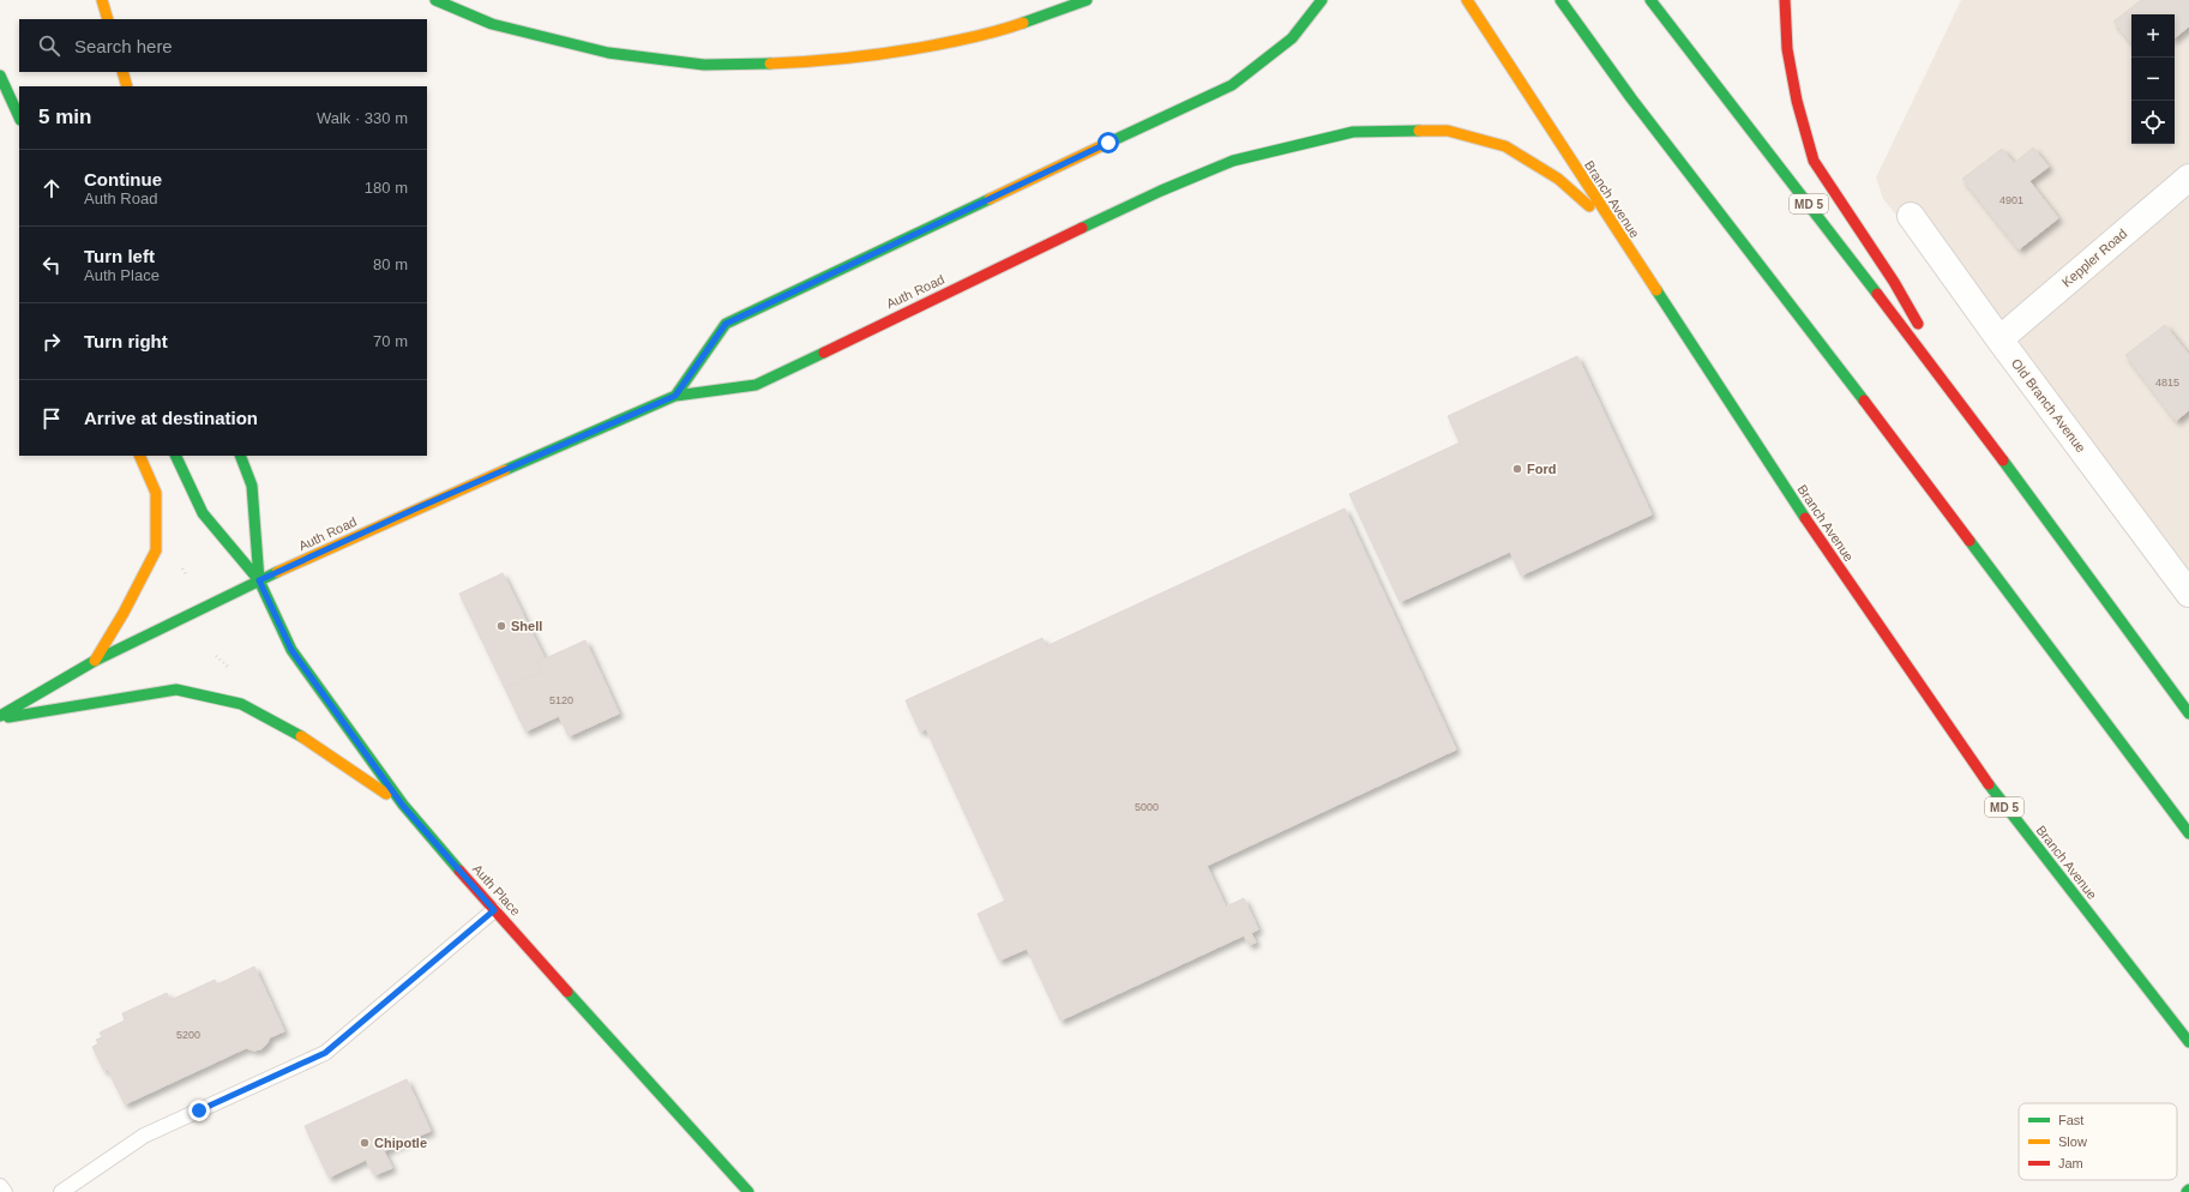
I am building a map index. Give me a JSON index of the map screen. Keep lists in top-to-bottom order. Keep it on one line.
{"streets":{"main road":["Branch Avenue","MD 5","Auth Road","Auth Place"],"street":["Keppler Road","Old Branch Avenue"]},"crossings":[["Branch Avenue","Auth Road"],["Keppler Road","Old Branch Avenue"],["Auth Road","Auth Place"]],"places":["Ford","Shell","Chipotle"],"house_numbers":["4901","4815","5120","5000","5200"],"legend":["Fast","Slow","Jam"],"page":{"map_buttons":["+","−"],"search":"Search here","heading":["5 min","Walk · 330 m"],"list":[["Continue","Auth Road","180 m"],["Turn left","Auth Place","80 m"],["Turn right","70 m"],"Arrive at destination"]}}
